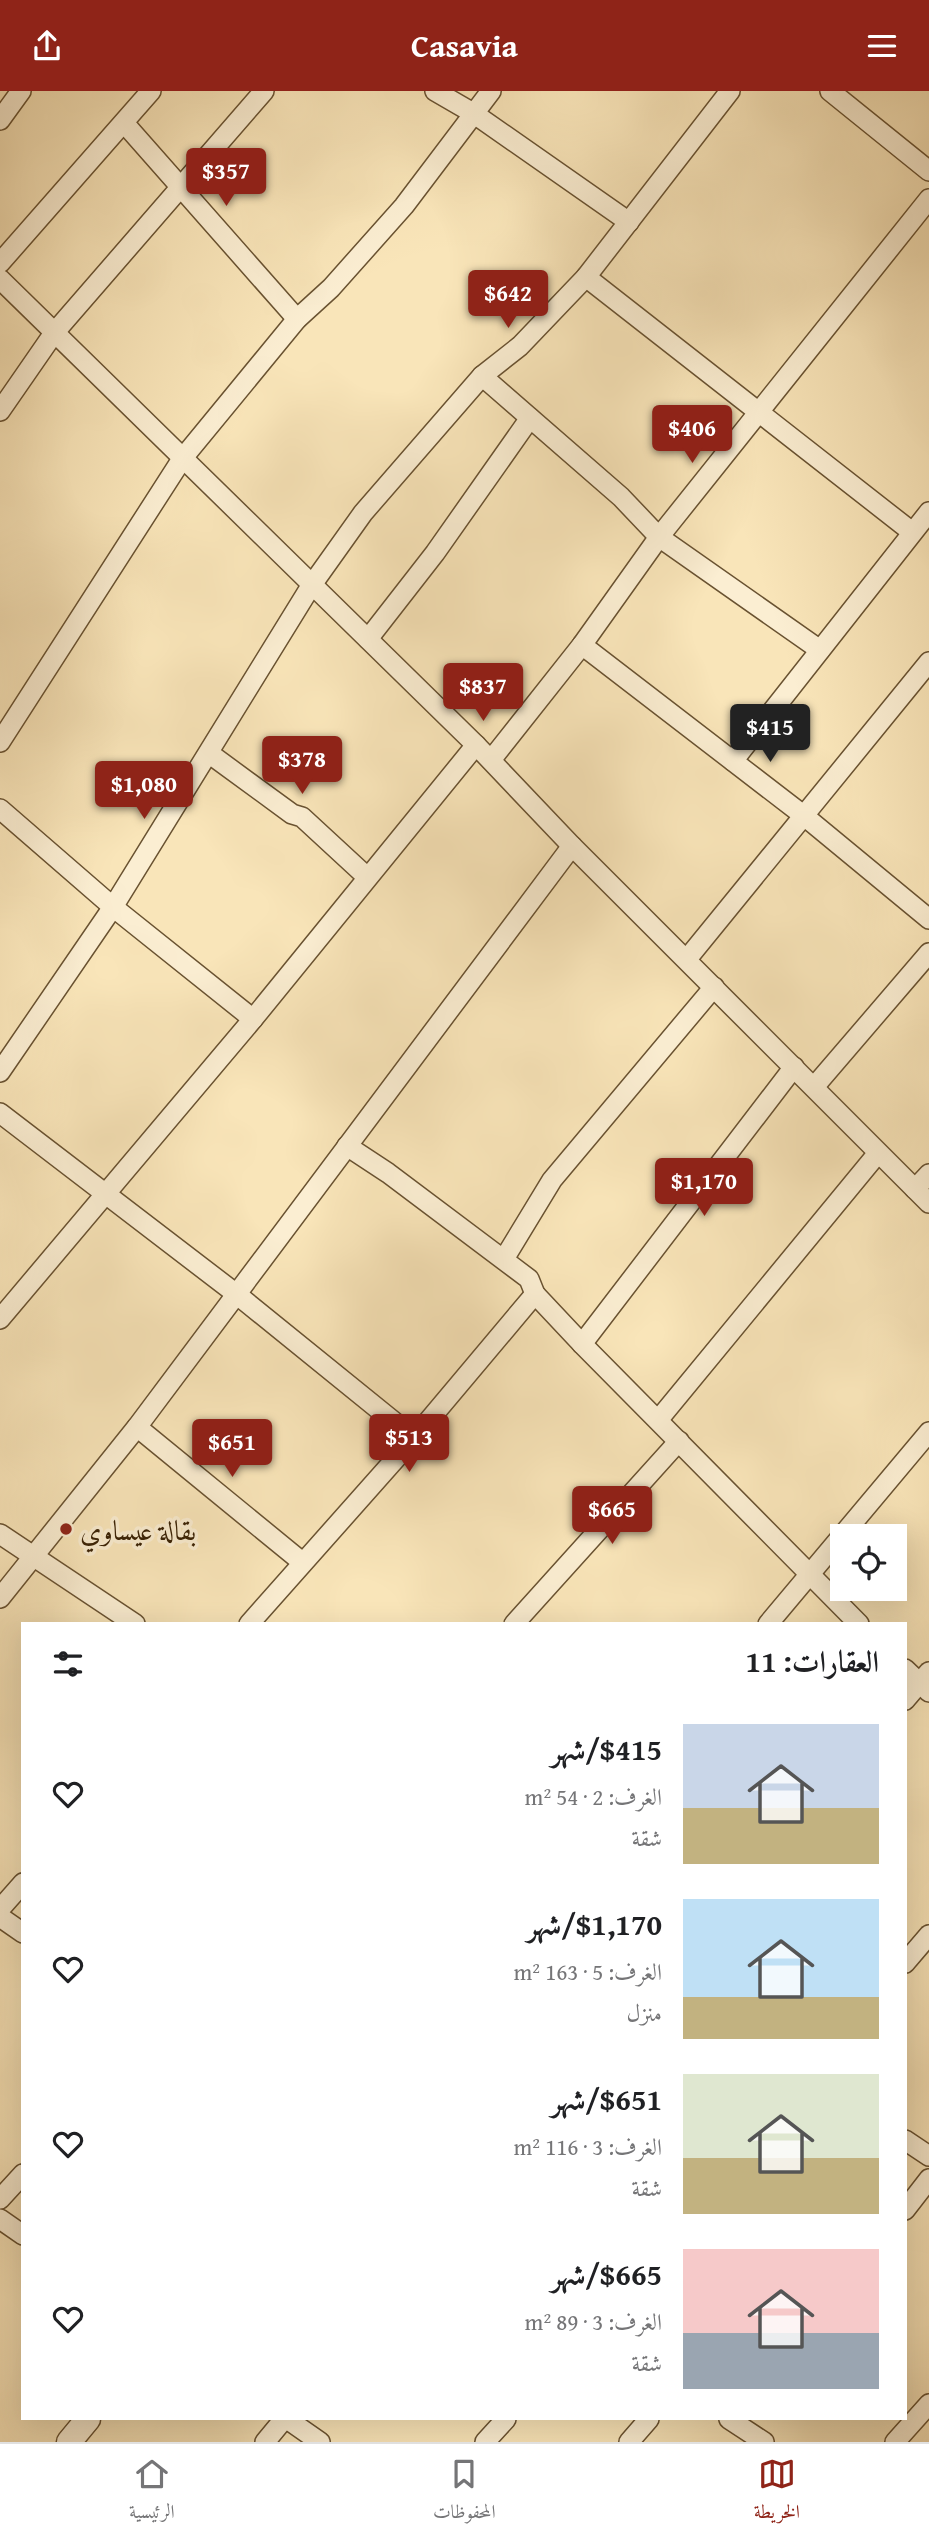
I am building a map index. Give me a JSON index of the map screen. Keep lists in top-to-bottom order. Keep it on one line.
{"places":["بقالة عيساوي"],"page":{"header":"Casavia","price":["$357","$642","$406","$837","$415","$378","$1,080","$1,170","$513","$651","$665"],"heading":"العقارات: 11","list":[{"name":"$415/شهر","note":"الغرف: 2 · 54 m² · شقة"},{"name":"$1,170/شهر","note":"الغرف: 5 · 163 m² · منزل"},{"name":"$651/شهر","note":"الغرف: 3 · 116 m² · شقة"},{"name":"$665/شهر","note":"الغرف: 3 · 89 m² · شقة"}],"tabs":["الخريطة","المحفوظات","الرئيسية"]}}
